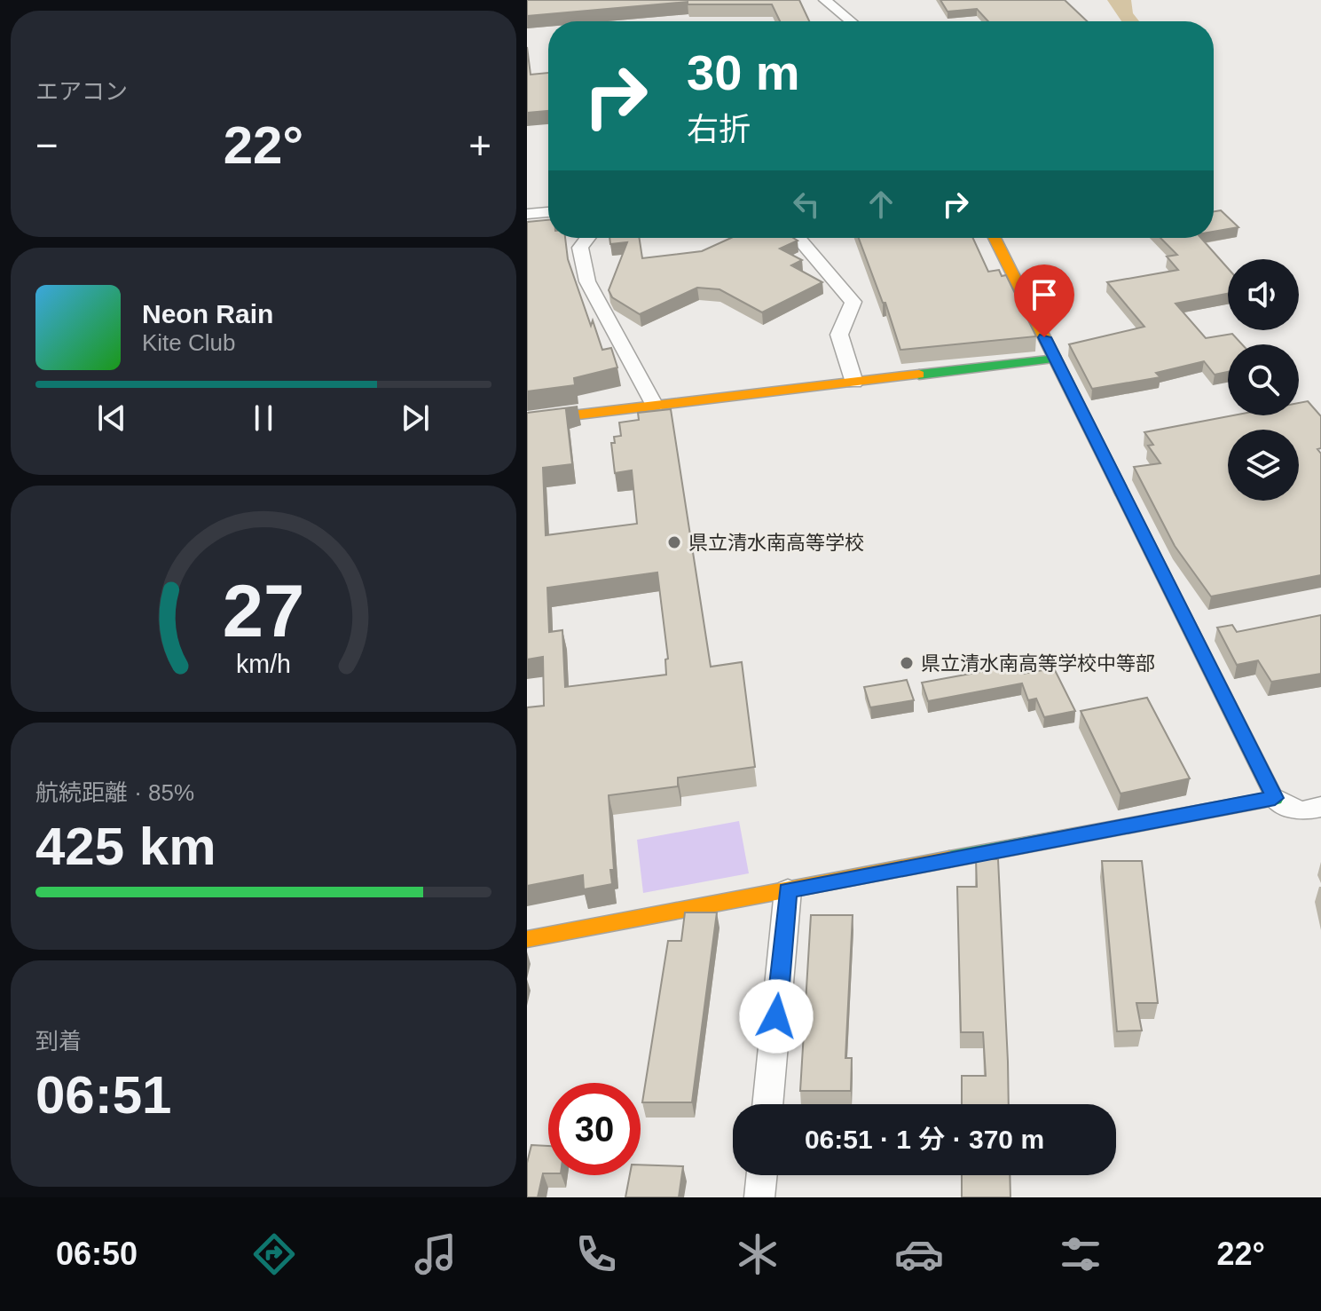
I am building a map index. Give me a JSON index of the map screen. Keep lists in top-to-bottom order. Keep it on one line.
{"places":["県立清水南高等学校","県立清水南高等学校中等部"],"page":{"tile":["エアコン",["航続距離 · 85%","425 km"],["到着","06:51"]],"turn":["30 m","右折"],"heat":["−","22°","+"],"song":["Neon Rain","Kite Club"],"limit":"30","trip":"06:51 · 1 分 · 370 m","tabs":["06:50","22°"],"gauge":["27","km/h"]}}
